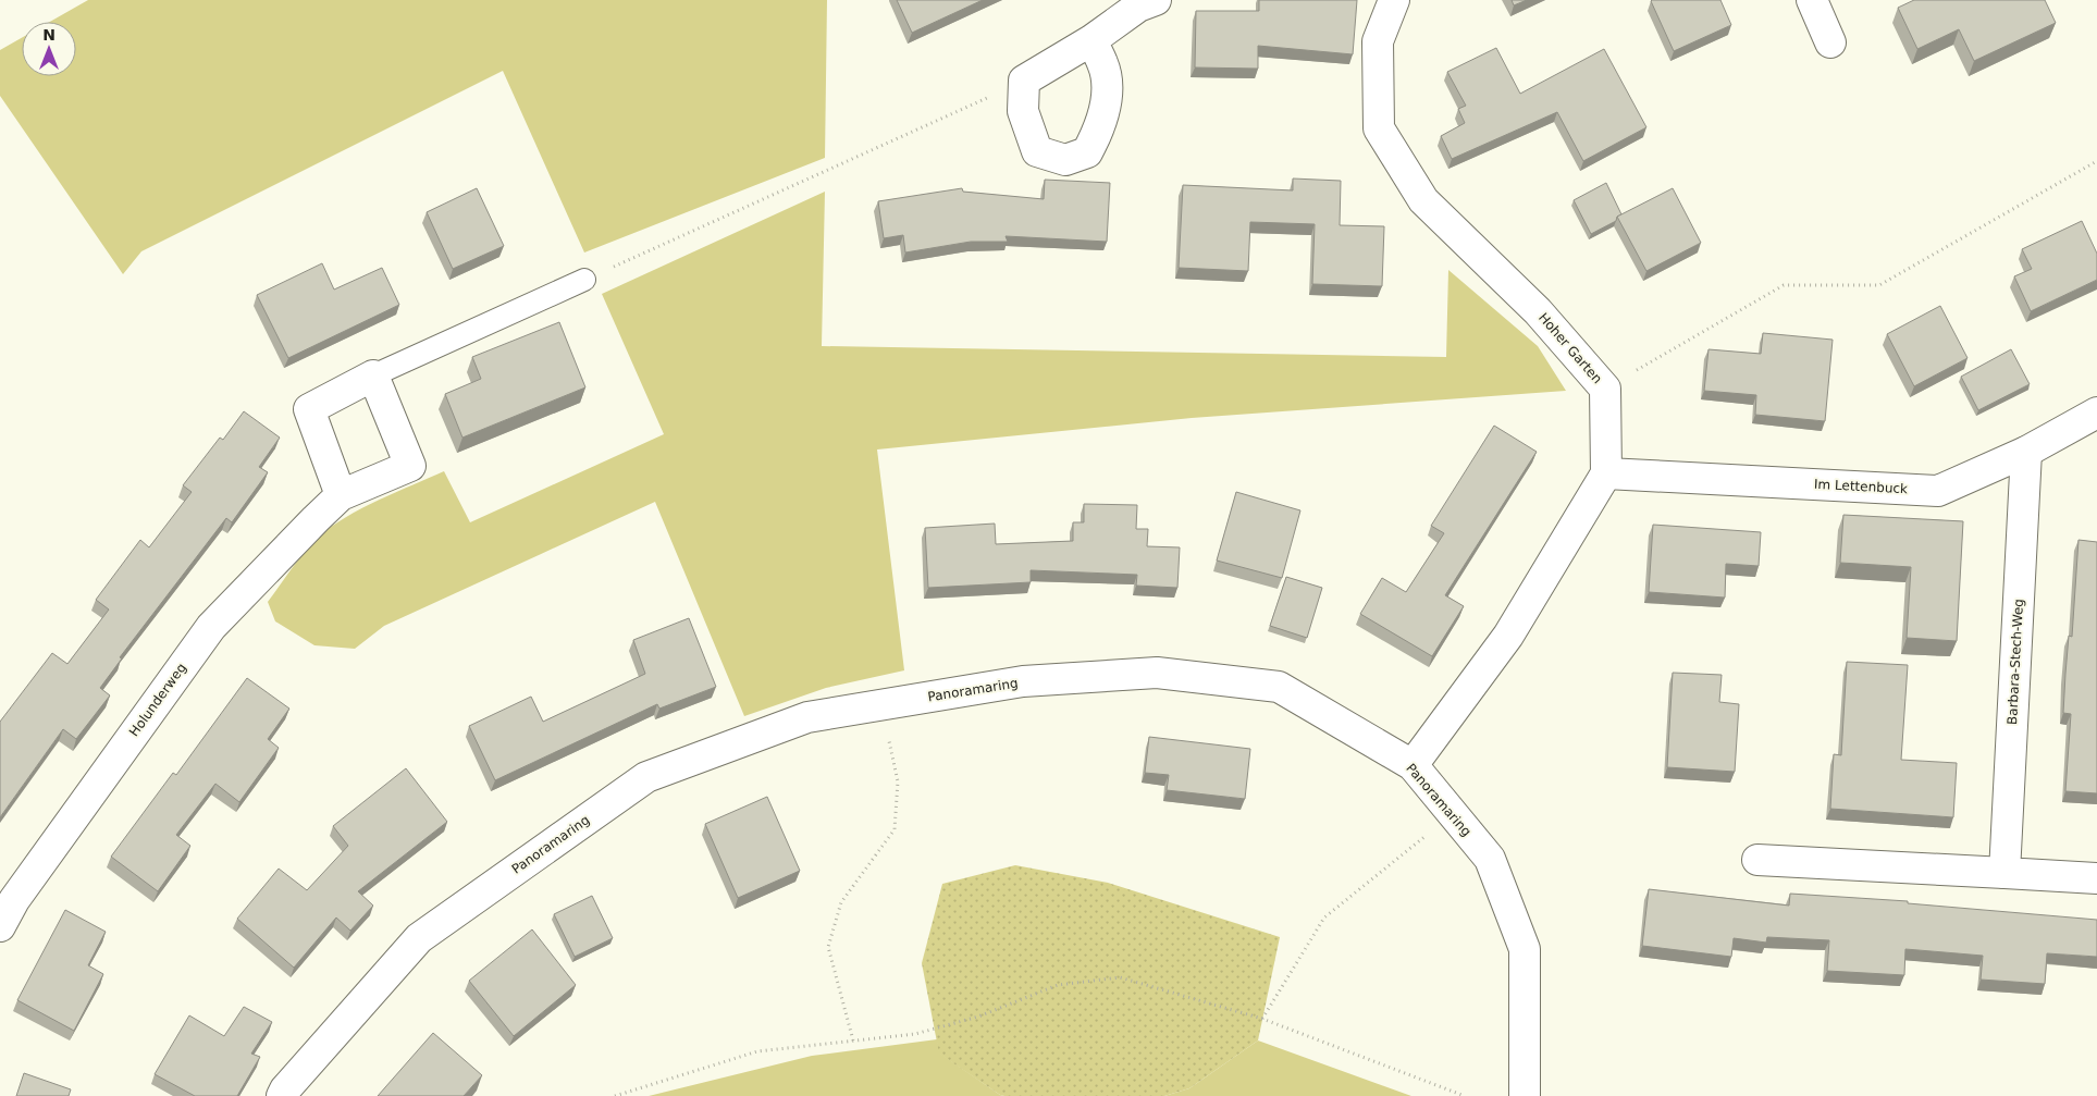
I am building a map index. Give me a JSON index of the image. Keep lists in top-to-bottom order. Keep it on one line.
{"streets":{"street":["Hoher Garten","Im Lettenbuck","Barbara-Stech-Weg","Panoramaring","Holunderweg"]},"crossings":[["Hoher Garten","Im Lettenbuck"],["Im Lettenbuck","Barbara-Stech-Weg"]],"north":"top"}
